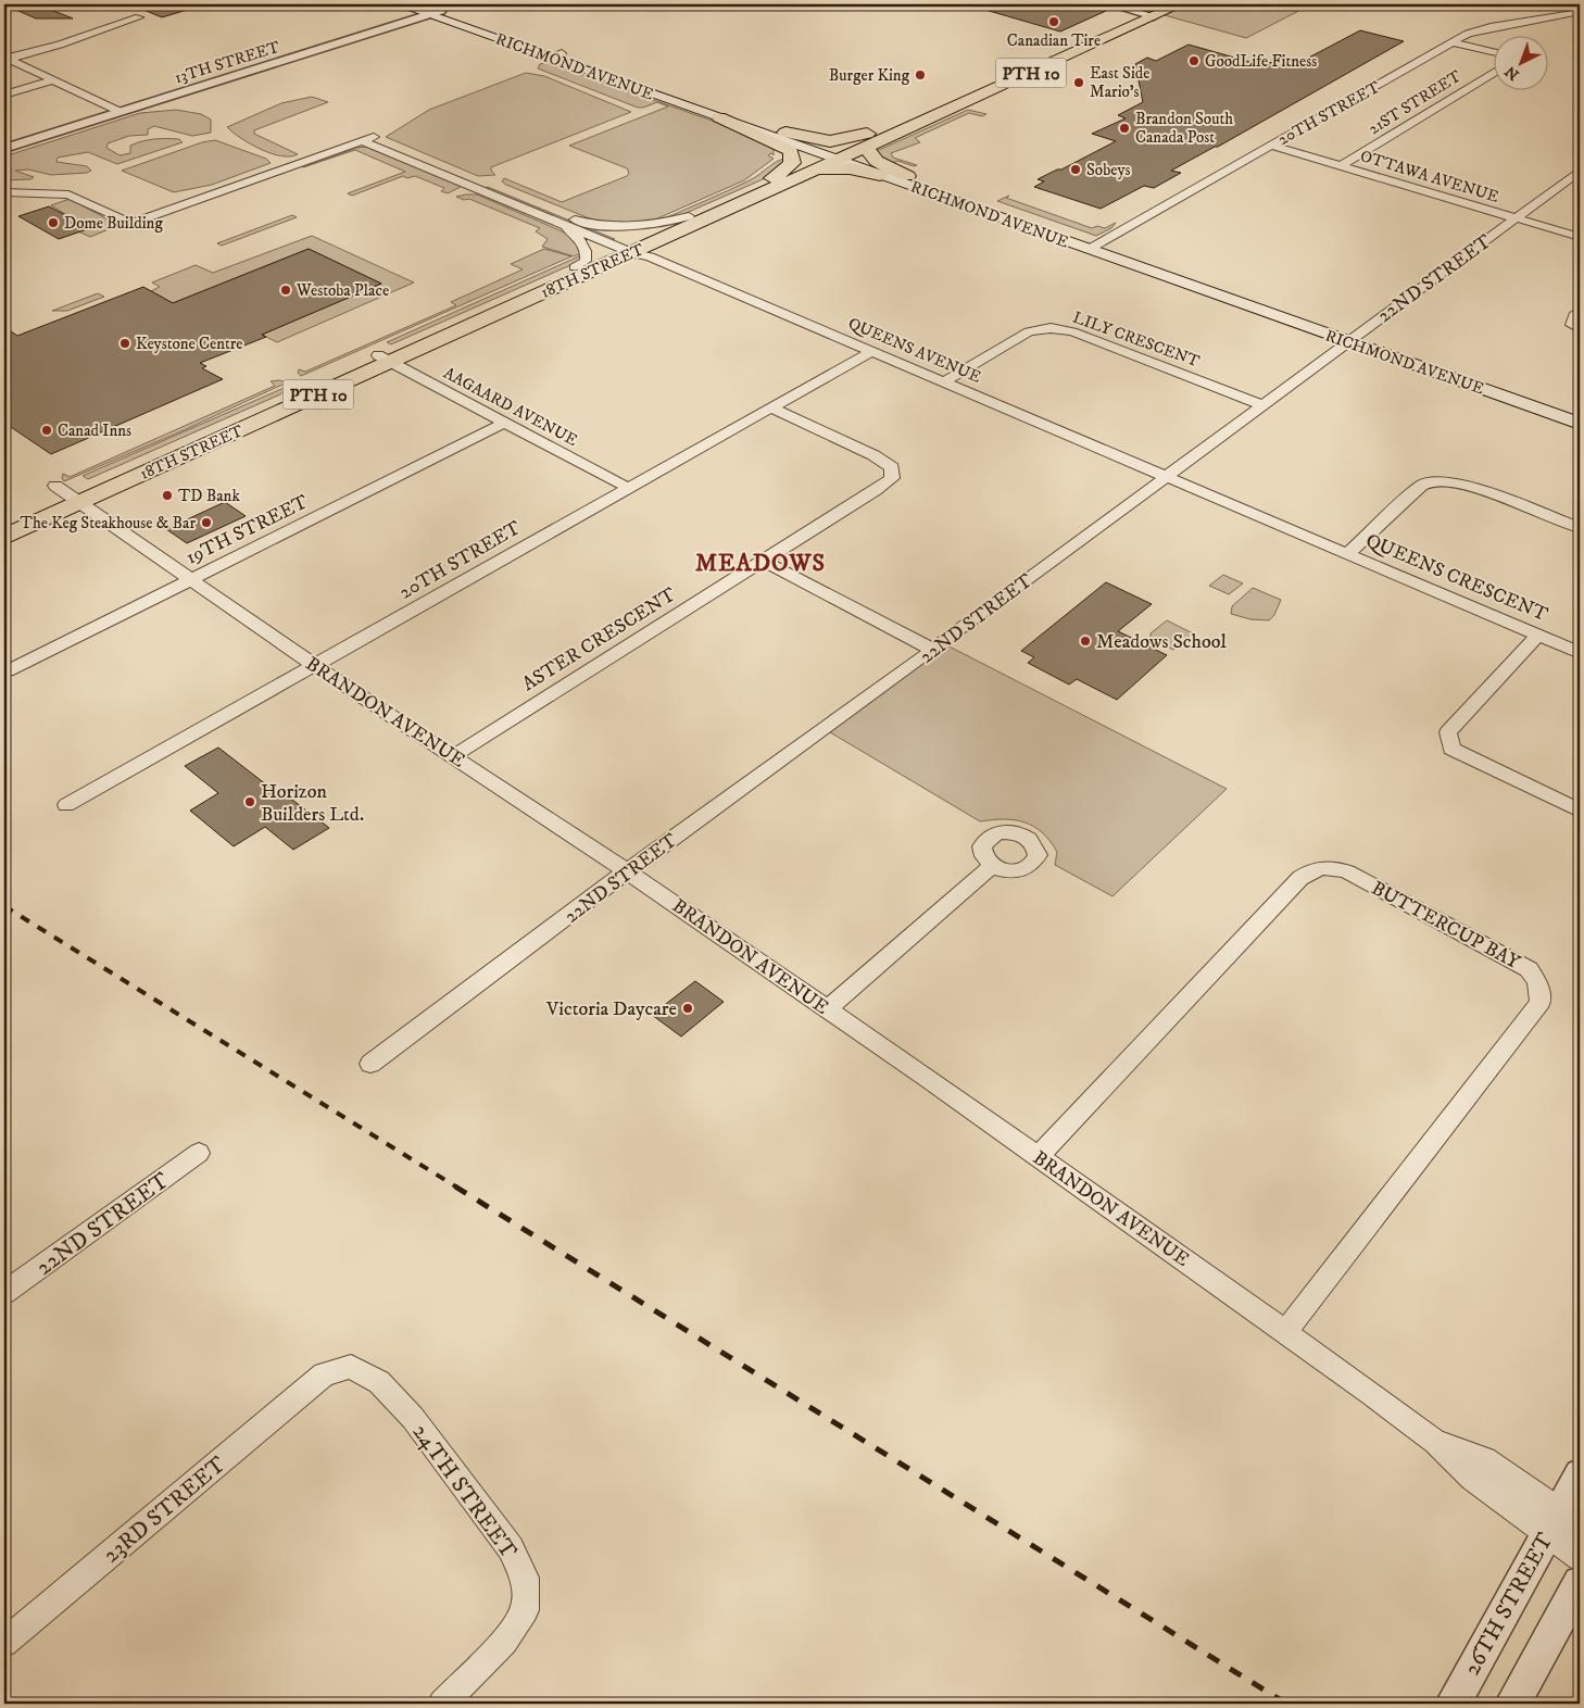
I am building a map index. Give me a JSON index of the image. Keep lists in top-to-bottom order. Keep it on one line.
{"streets":{"main road":["RICHMOND AVENUE","PTH 10","18TH STREET"],"street":["13TH STREET","21ST STREET","20TH STREET","OTTAWA AVENUE","22ND STREET","LILY CRESCENT","QUEENS AVENUE","AAGAARD AVENUE","19TH STREET","QUEENS CRESCENT","ASTER CRESCENT","BRANDON AVENUE","BUTTERCUP BAY","24TH STREET","23RD STREET","26TH STREET"]},"crossings":[["13TH STREET","RICHMOND AVENUE"],["RICHMOND AVENUE","20TH STREET"],["RICHMOND AVENUE","18TH STREET"],["RICHMOND AVENUE","22ND STREET"],["21ST STREET","OTTAWA AVENUE"],["20TH STREET","OTTAWA AVENUE"],["20TH STREET","QUEENS AVENUE"],["20TH STREET","AAGAARD AVENUE"],["20TH STREET","ASTER CRESCENT"],["20TH STREET","BRANDON AVENUE"],["OTTAWA AVENUE","22ND STREET"],["18TH STREET","QUEENS AVENUE"],["18TH STREET","AAGAARD AVENUE"],["18TH STREET","BRANDON AVENUE"],["22ND STREET","LILY CRESCENT"],["22ND STREET","QUEENS AVENUE"],["22ND STREET","QUEENS CRESCENT"],["22ND STREET","BRANDON AVENUE"],["LILY CRESCENT","QUEENS AVENUE"],["QUEENS AVENUE","QUEENS CRESCENT"],["AAGAARD AVENUE","19TH STREET"],["19TH STREET","BRANDON AVENUE"],["ASTER CRESCENT","BRANDON AVENUE"],["BRANDON AVENUE","BUTTERCUP BAY"],["BRANDON AVENUE","26TH STREET"],["24TH STREET","23RD STREET"]],"districts":["MEADOWS"],"places":["Canadian Tire","GoodLife Fitness","Burger King","East Side Mario's","Brandon South Canada Post","Sobeys","Dome Building","Westoba Place","Keystone Centre","Canad Inns","TD Bank","The Keg Steakhouse & Bar","Meadows School","Horizon Builders Ltd.","Victoria Daycare"],"north":"bottom left"}
